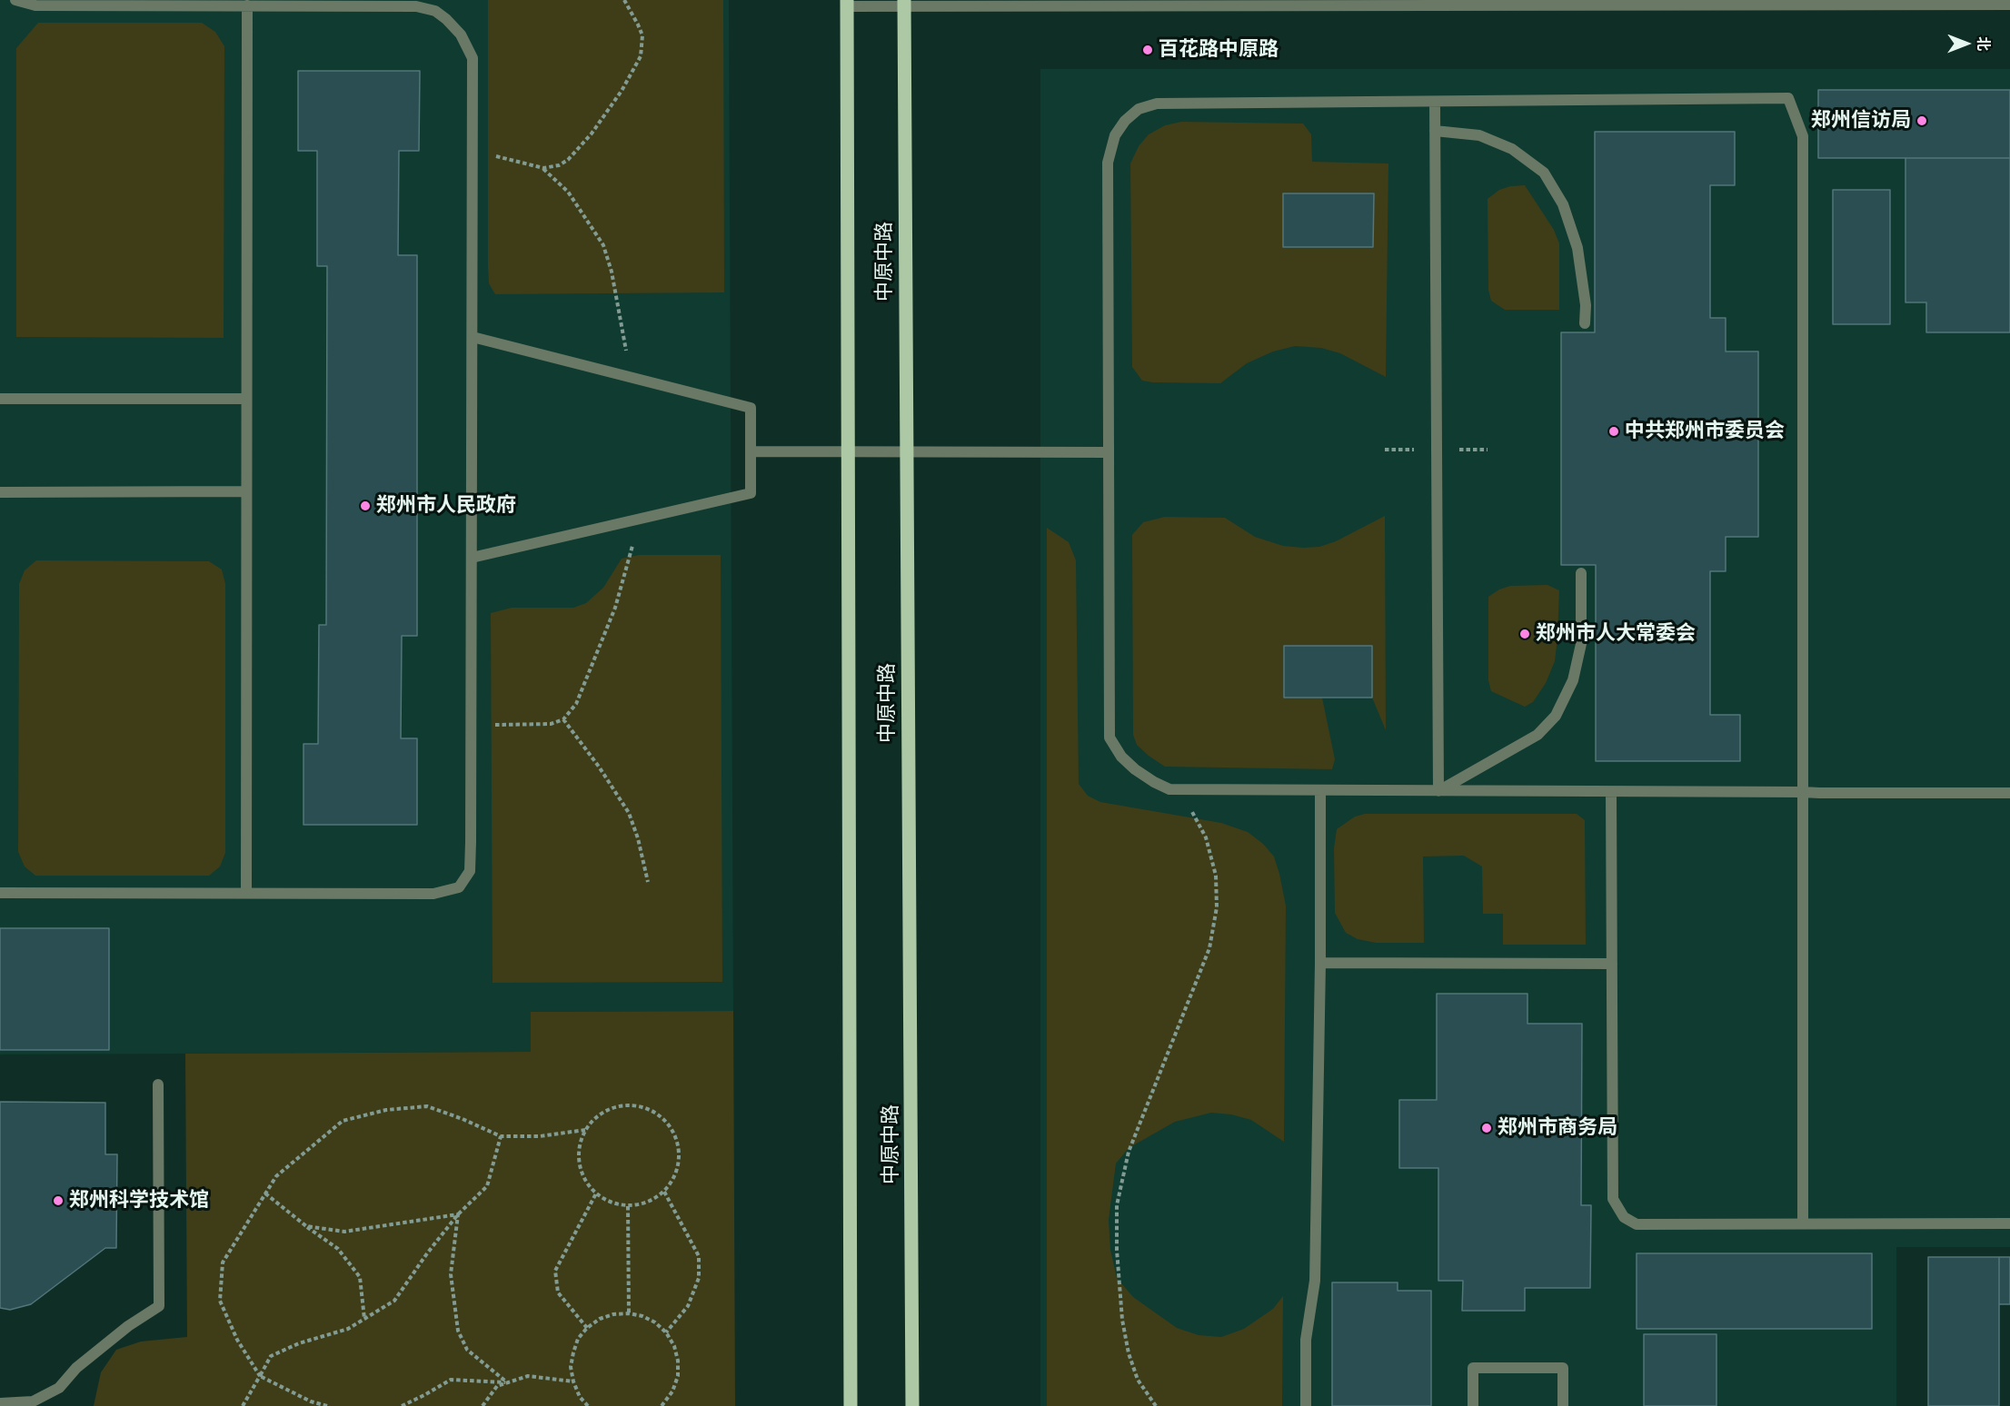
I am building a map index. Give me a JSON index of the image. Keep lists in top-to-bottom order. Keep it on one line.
{"streets":{"main road":["中原中路"]},"places":["百花路中原路","郑州信访局","中共郑州市委员会","郑州市人民政府","郑州市人大常委会","郑州市商务局","郑州科学技术馆"],"north":"right"}
